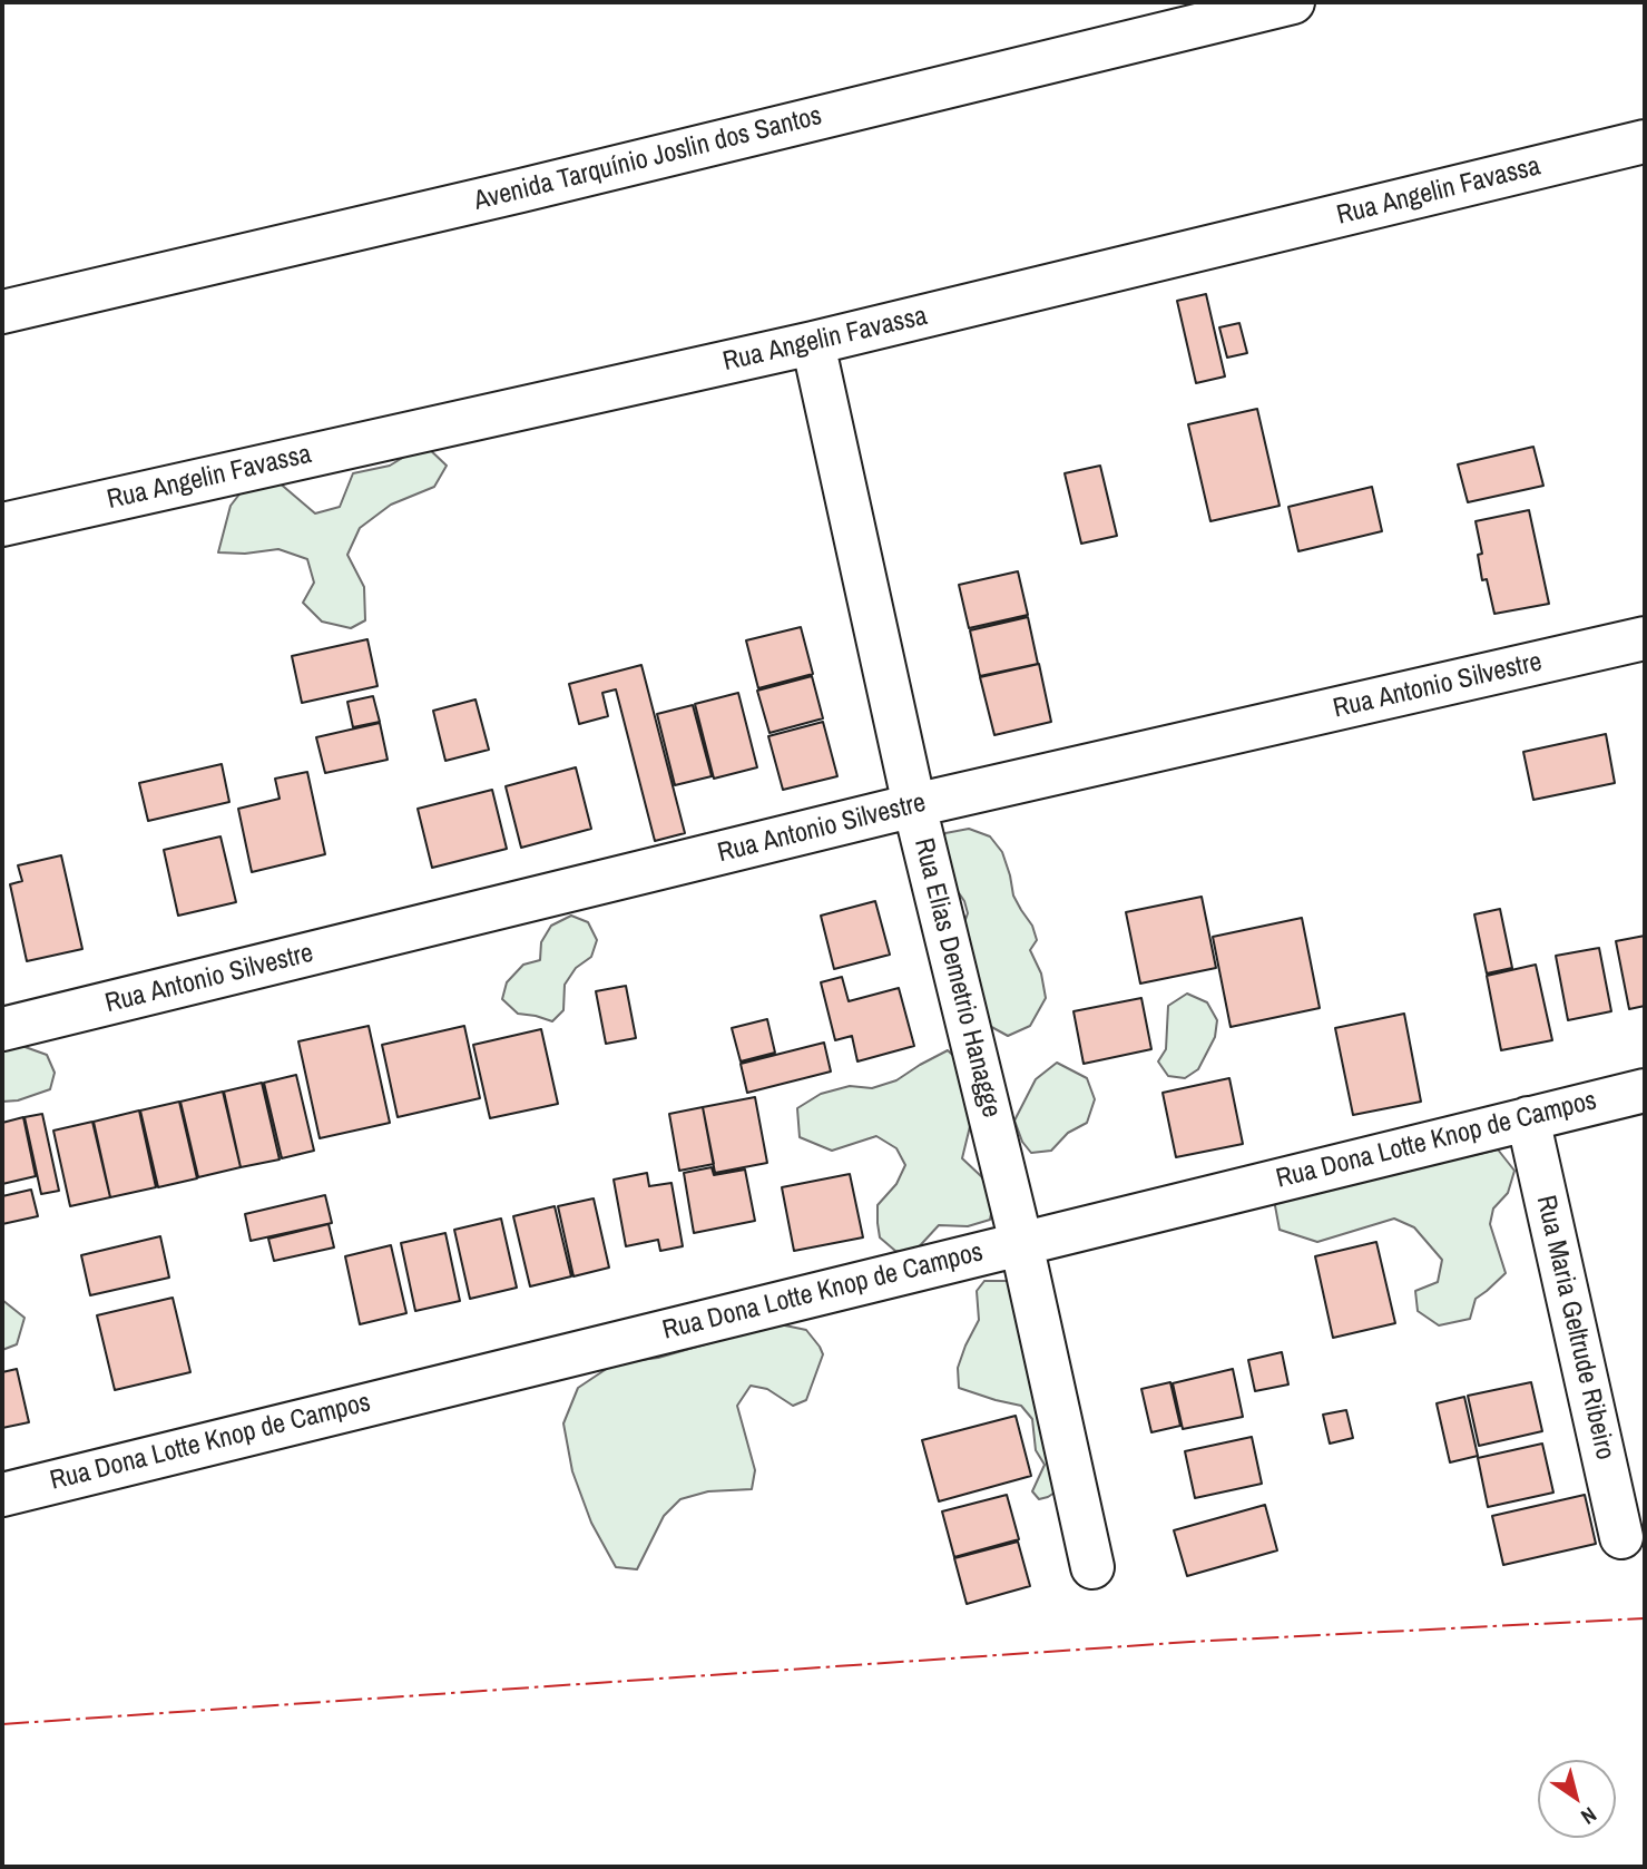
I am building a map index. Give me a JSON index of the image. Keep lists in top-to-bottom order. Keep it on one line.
{"streets":{"street":["Avenida Tarquínio Joslin dos Santos","Rua Angelin Favassa","Rua Antonio Silvestre","Rua Elias Demetrio Hanagge","Rua Dona Lotte Knop de Campos","Rua Maria Geltrude Ribeiro"]},"crossings":[["Rua Angelin Favassa","Rua Elias Demetrio Hanagge"],["Rua Antonio Silvestre","Rua Elias Demetrio Hanagge"],["Rua Elias Demetrio Hanagge","Rua Dona Lotte Knop de Campos"],["Rua Dona Lotte Knop de Campos","Rua Maria Geltrude Ribeiro"]],"north":"bottom right"}
